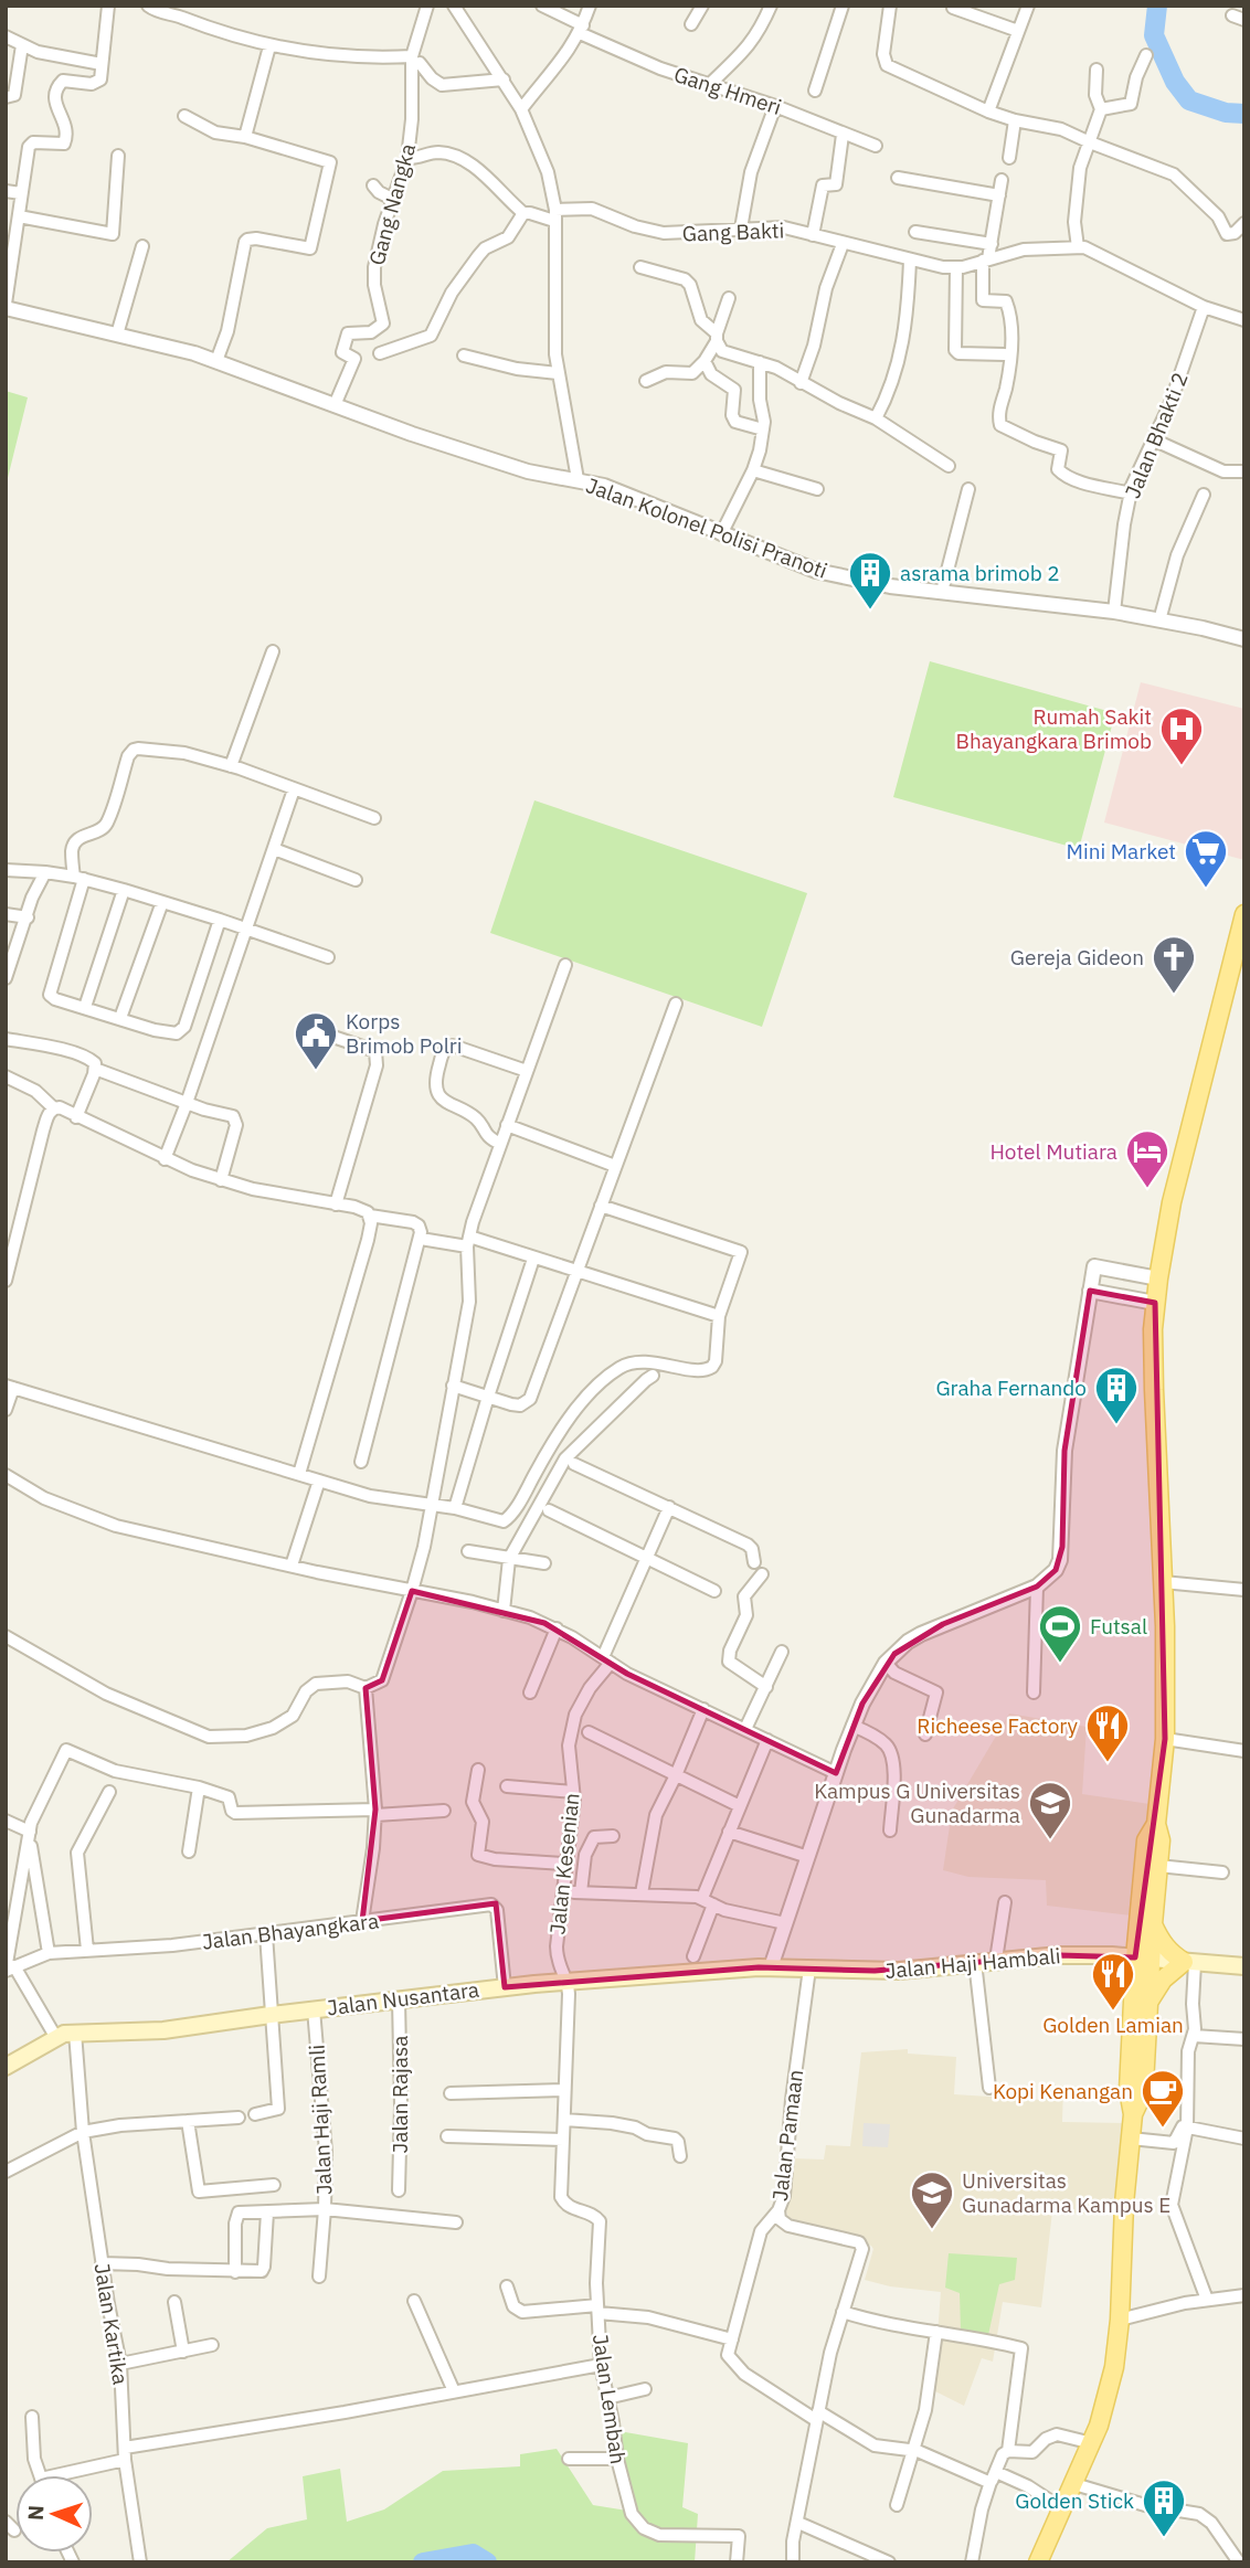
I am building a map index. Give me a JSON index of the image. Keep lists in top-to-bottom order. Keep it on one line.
{"streets":{"main road":["Jalan Haji Hambali","Jalan Nusantara"],"street":["Gang Hmeri","Gang Nangka","Gang Bakti","Jalan Bhakti 2","Jalan Kolonel Polisi Pranoti","Jalan Kesenian","Jalan Bhayangkara","Jalan Rajasa","Jalan Haji Ramli","Jalan Pamaan","Jalan Kartika","Jalan Lembah"]},"crossings":[["Gang Nangka","Jalan Kolonel Polisi Pranoti"],["Gang Bakti","Jalan Bhakti 2"],["Jalan Bhakti 2","Jalan Kolonel Polisi Pranoti"],["Jalan Kesenian","Jalan Nusantara"],["Jalan Kesenian","Jalan Lembah"],["Jalan Bhayangkara","Jalan Nusantara"],["Jalan Haji Hambali","Jalan Nusantara"],["Jalan Haji Hambali","Jalan Pamaan"],["Jalan Nusantara","Jalan Rajasa"],["Jalan Nusantara","Jalan Haji Ramli"],["Jalan Nusantara","Jalan Pamaan"],["Jalan Nusantara","Jalan Kartika"],["Jalan Nusantara","Jalan Lembah"]],"places":{"building":["asrama brimob 2","Graha Fernando","Golden Stick"],"hospital":["Rumah Sakit Bhayangkara Brimob"],"supermarket":["Mini Market"],"church":["Gereja Gideon"],"public building":["Korps Brimob Polri"],"hotel":["Hotel Mutiara"],"sports":["Futsal"],"restaurant":["Richeese Factory","Golden Lamian"],"school or university":["Kampus G Universitas Gunadarma","Universitas Gunadarma Kampus E"],"cafe":["Kopi Kenangan"]},"north":"left"}
